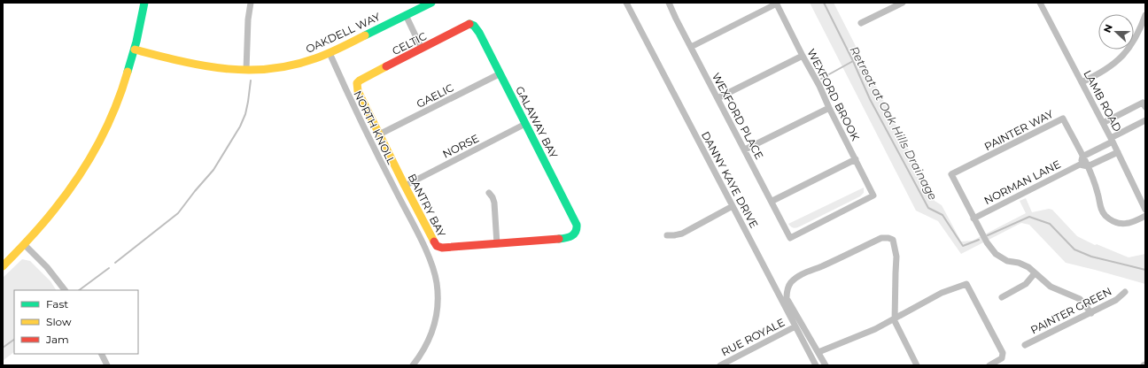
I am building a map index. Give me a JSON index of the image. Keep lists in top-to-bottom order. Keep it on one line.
{"streets":{"street":["OAKDELL WAY","CELTIC","WEXFORD BROOK","GAELIC","LAMB ROAD","WEXFORD PLACE","GALAWAY BAY","NORTH KNOLL","PAINTER WAY","NORSE","DANNY KAYE DRIVE","NORMAN LANE","BANTRY BAY","PAINTER GREEN","RUE ROYALE"]},"crossings":[["OAKDELL WAY","NORTH KNOLL"],["CELTIC","GALAWAY BAY"],["CELTIC","BANTRY BAY"],["WEXFORD BROOK","WEXFORD PLACE"],["GAELIC","GALAWAY BAY"],["GAELIC","BANTRY BAY"],["GALAWAY BAY","NORSE"],["GALAWAY BAY","BANTRY BAY"],["PAINTER WAY","NORMAN LANE"],["PAINTER WAY","PAINTER GREEN"],["NORSE","BANTRY BAY"],["DANNY KAYE DRIVE","RUE ROYALE"]],"water":["Retreat at Oak Hills Drainage"],"legend":["Fast","Slow","Jam"],"north":"left"}
